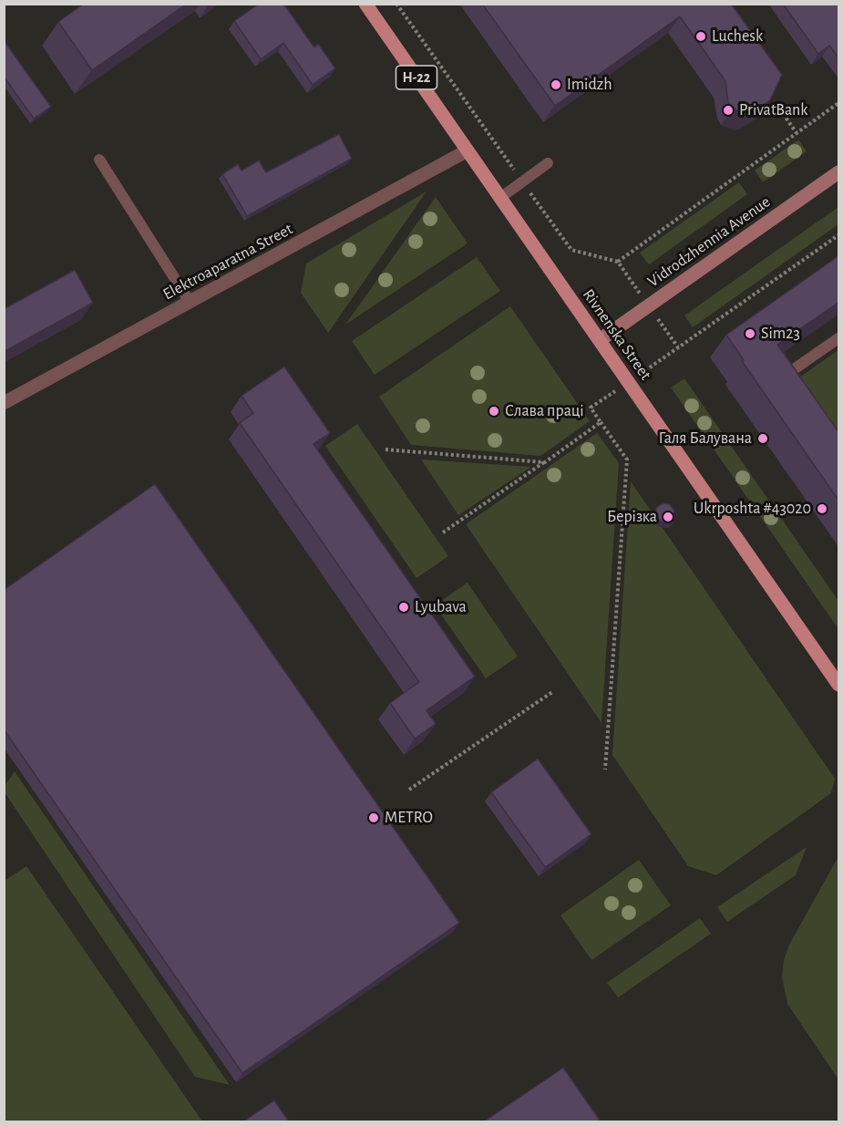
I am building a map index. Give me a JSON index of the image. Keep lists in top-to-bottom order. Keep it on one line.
{"streets":{"main road":["Н-22","Vidrodzhennia Avenue","Rivnenska Street"],"street":["Elektroaparatna Street"]},"crossings":[["Vidrodzhennia Avenue","Rivnenska Street"],["Elektroaparatna Street","Rivnenska Street"]],"places":["Luchesk","Imidzh","PrivatBank","Sim23","Слава праці","Галя Балувана","Ukrposhta #43020","Берізка","Lyubava","METRO"]}
